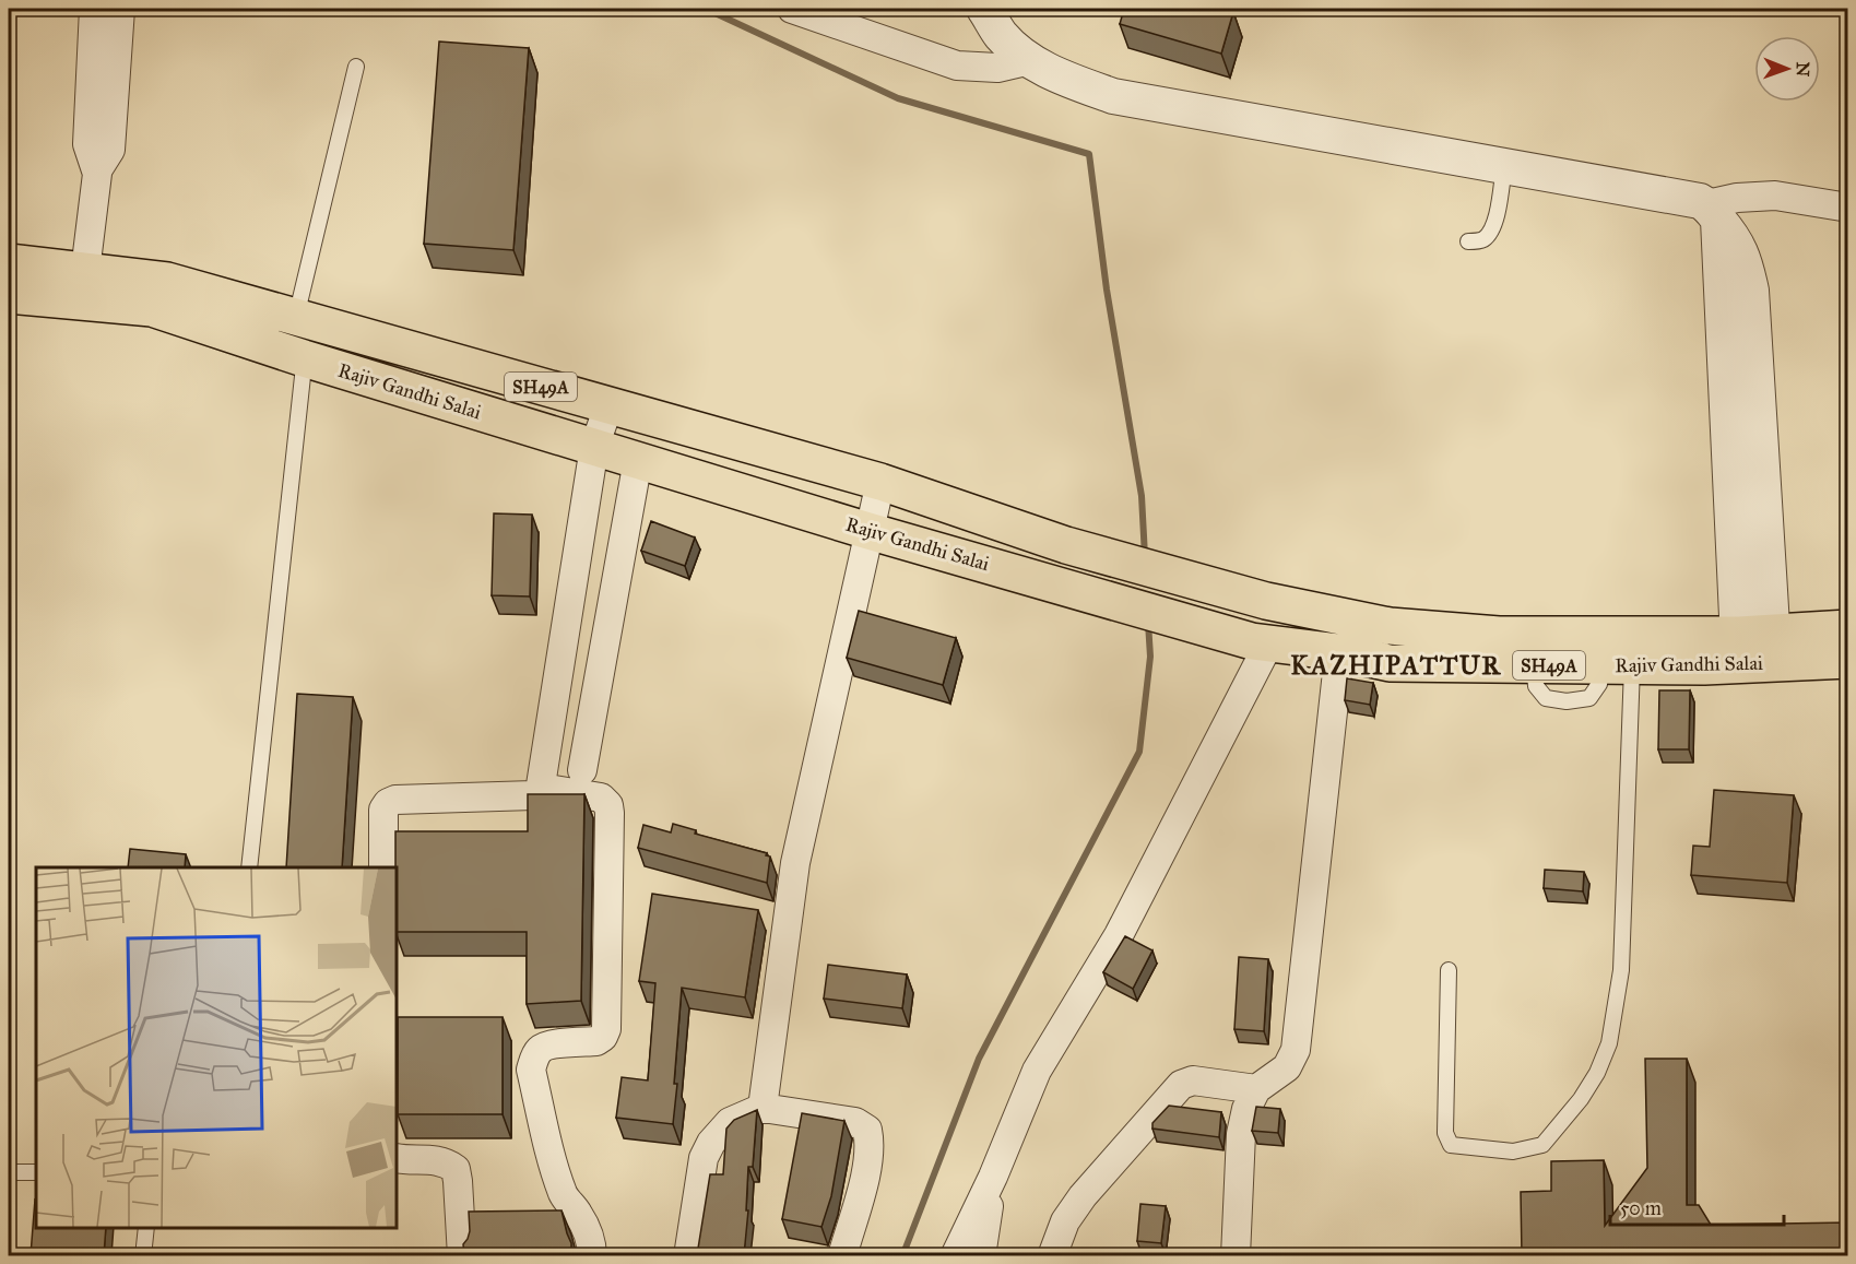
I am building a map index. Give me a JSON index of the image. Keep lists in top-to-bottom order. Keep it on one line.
{"streets":{"main road":["SH49A","Rajiv Gandhi Salai"]},"districts":["KAZHIPATTUR"],"scale_bar":"50 m","north":"right"}
